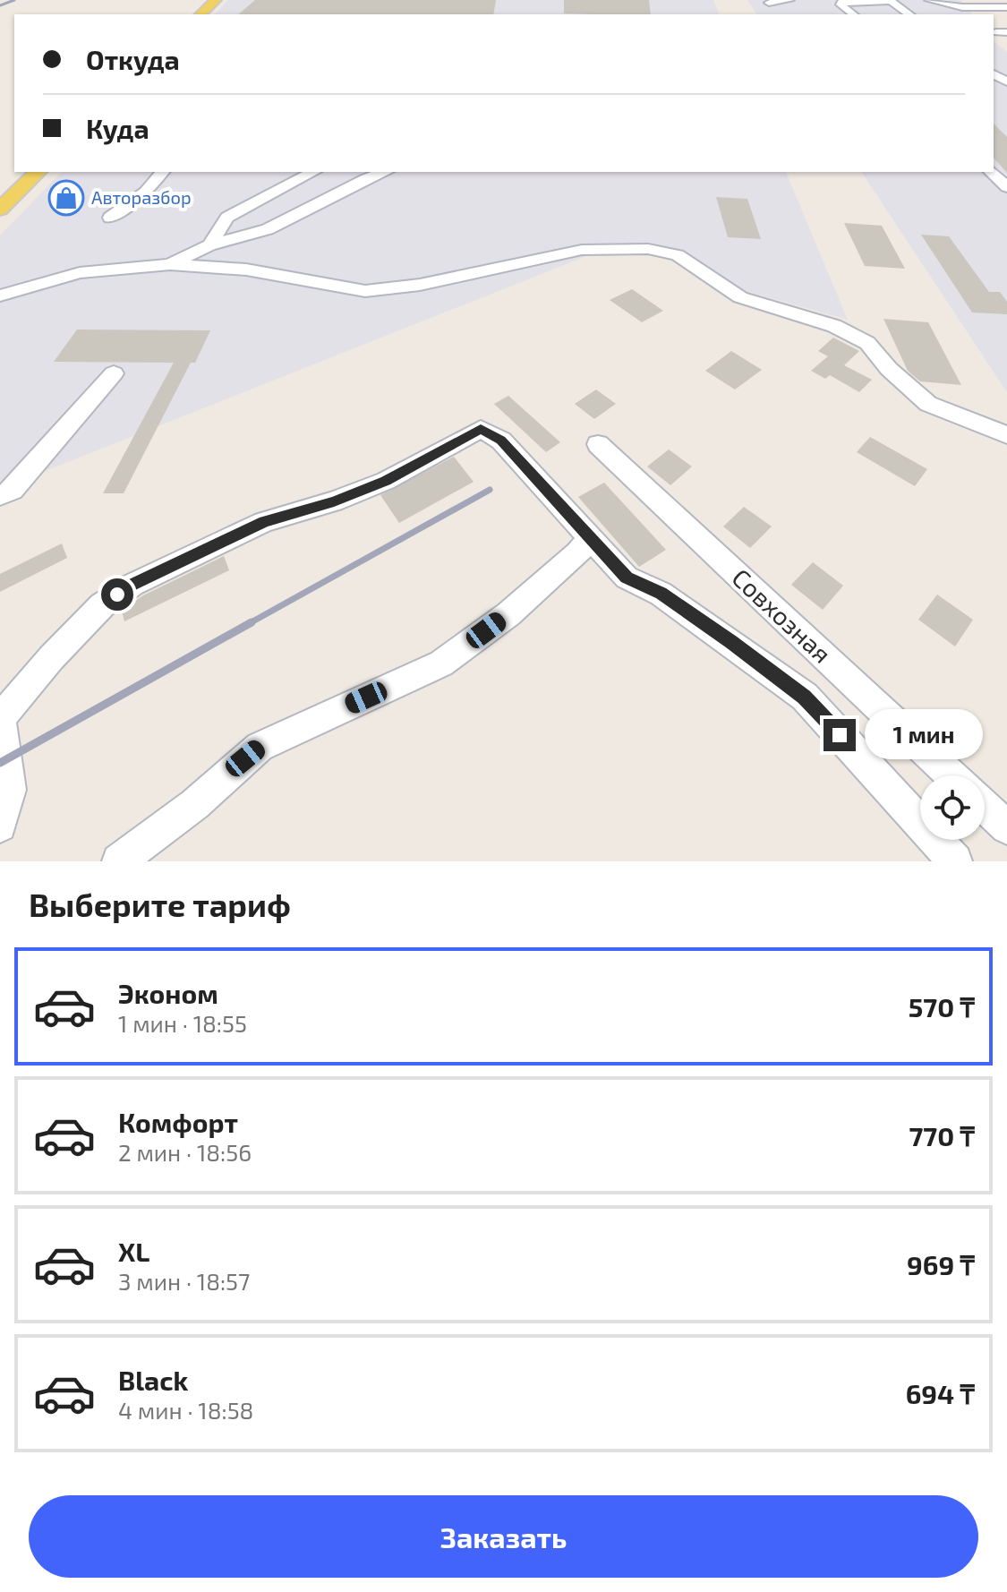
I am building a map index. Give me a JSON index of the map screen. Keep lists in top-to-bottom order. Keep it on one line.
{"streets":{"lane":["Совхозная"]},"places":{"shop":["Авторазбор"]},"page":{"banner":["Откуда","Куда"],"bubble":"1 мин","heading":"Выберите тариф","list":[{"name":"Эконом","note":"1 мин · 18:55","value":"570 ₸"},{"name":"Комфорт","note":"2 мин · 18:56","value":"770 ₸"},{"name":"XL","note":"3 мин · 18:57","value":"969 ₸"},{"name":"Black","note":"4 мин · 18:58","value":"694 ₸"}],"buttons":"Заказать"}}
